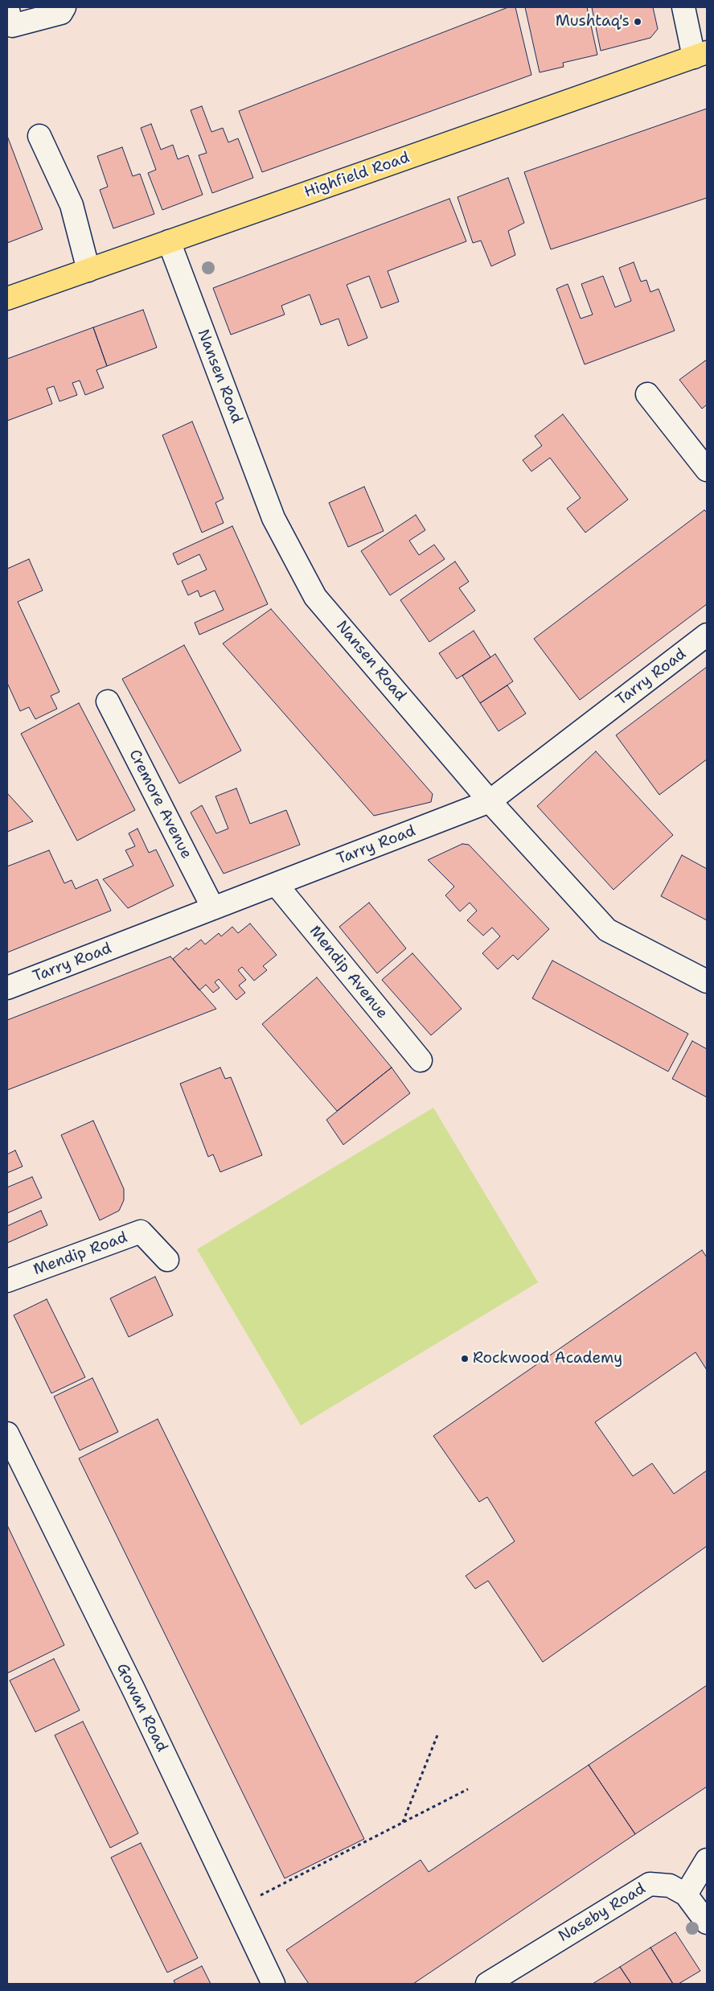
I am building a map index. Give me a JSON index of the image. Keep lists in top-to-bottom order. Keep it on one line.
{"streets":{"main road":["Highfield Road"],"street":["Nansen Road","Tarry Road","Cremore Avenue","Mendip Avenue","Mendip Road","Gowan Road","Naseby Road"]},"crossings":[["Highfield Road","Nansen Road"],["Nansen Road","Tarry Road"],["Tarry Road","Cremore Avenue"],["Tarry Road","Mendip Avenue"]],"places":["Mushtaq's","Rockwood Academy"]}
